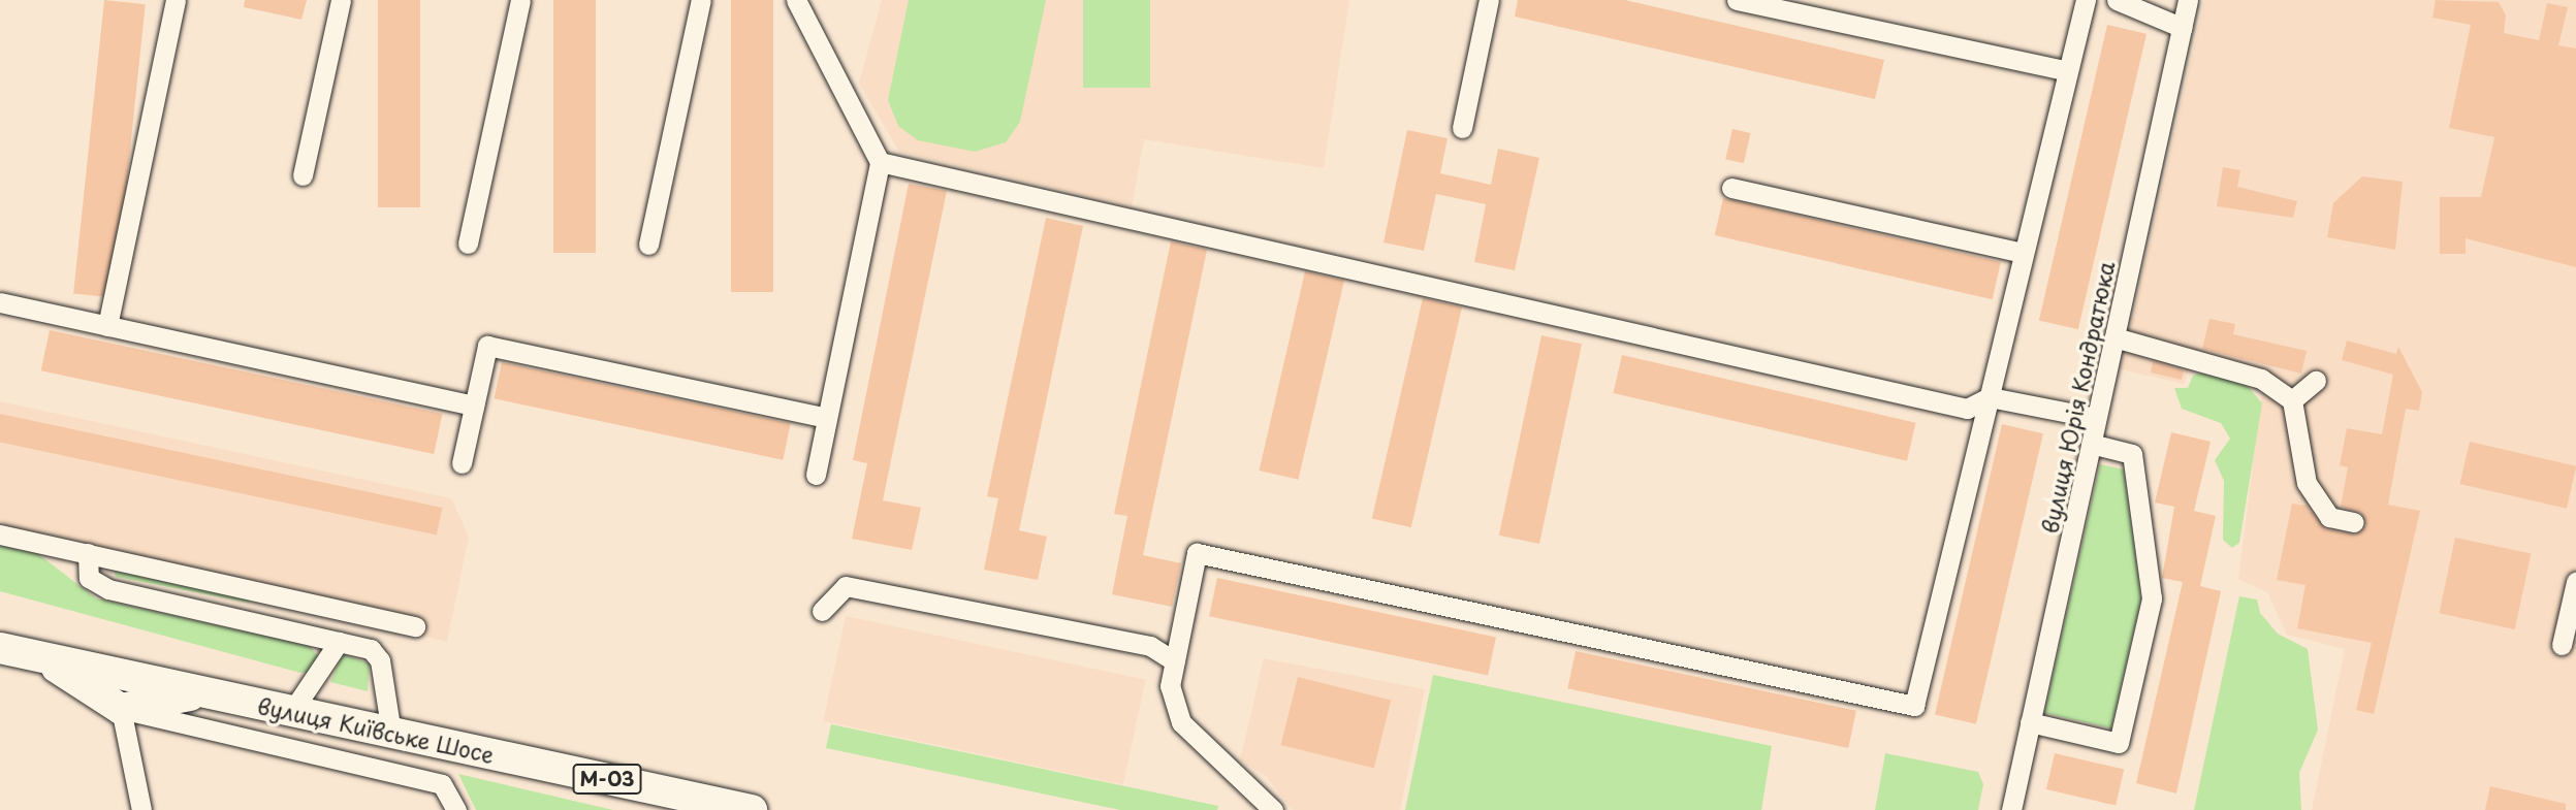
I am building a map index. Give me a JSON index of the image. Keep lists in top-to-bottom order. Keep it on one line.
{"streets":{"highway":["вулиця Київське Шосе","М-03"],"street":["вулиця Юрія Кондратюка"]}}
